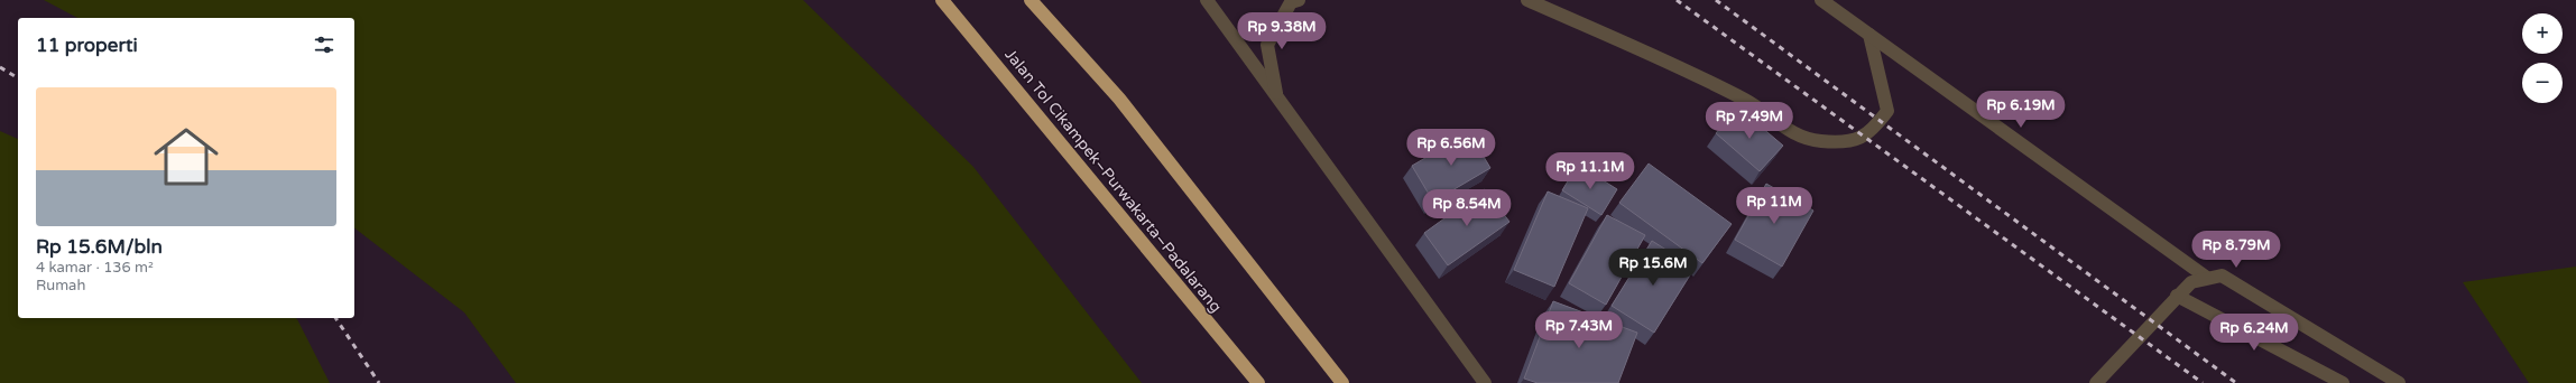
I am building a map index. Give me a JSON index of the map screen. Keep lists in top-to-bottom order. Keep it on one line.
{"streets":{"highway":["Jalan Tol Cikampek–Purwakarta–Padalarang"]},"page":{"price":["Rp 9.38M","Rp 6.19M","Rp 7.49M","Rp 6.56M","Rp 11.1M","Rp 11M","Rp 8.54M","Rp 8.79M","Rp 15.6M","Rp 7.43M","Rp 6.24M"],"map_buttons":["+","−"],"heading":"11 properti","list":[{"name":"Rp 15.6M/bln","note":"4 kamar · 136 m² · Rumah"}]}}
